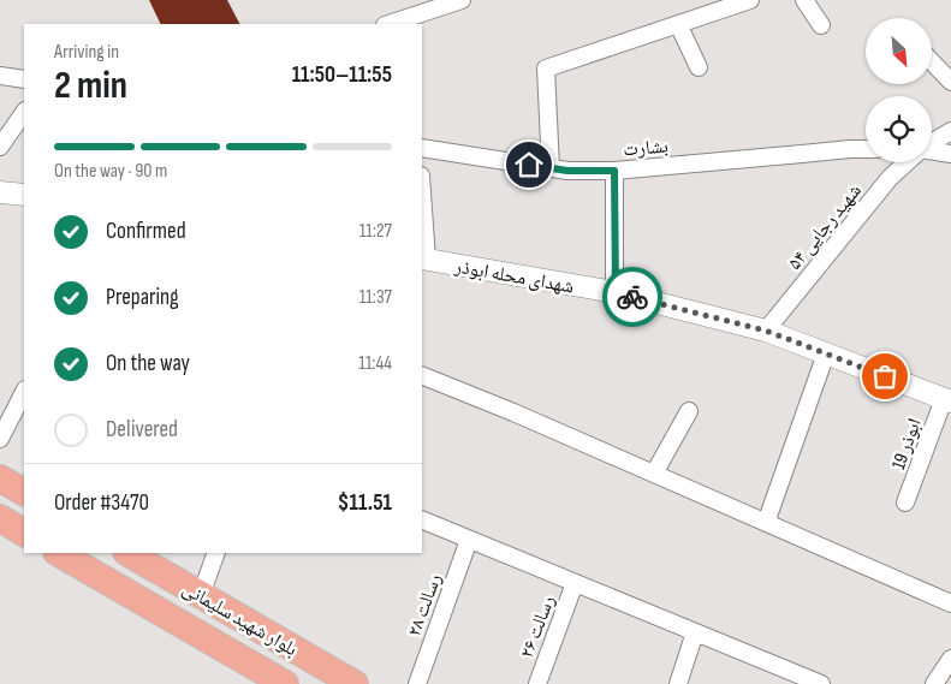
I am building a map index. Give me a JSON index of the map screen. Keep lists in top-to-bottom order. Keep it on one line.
{"streets":{"main road":["بلوار شهید سلیمانی"],"street":["بشارت","شهید رجایی ۵۴","شهدای محله ابوذر","ابوذر 19","رسالت ۲۸","رسالت ۲۶"]},"crossings":[["شهید رجایی ۵۴","شهدای محله ابوذر"],["شهدای محله ابوذر","ابوذر 19"]],"north":"bottom right","page":{"heading":["2 min","Arriving in","11:50–11:55"],"panel":["Order #3470","$11.51"],"bar":"On the way · 90 m","list":[["Confirmed","11:27"],["Preparing","11:37"],["On the way","11:44"],"Delivered"]}}
